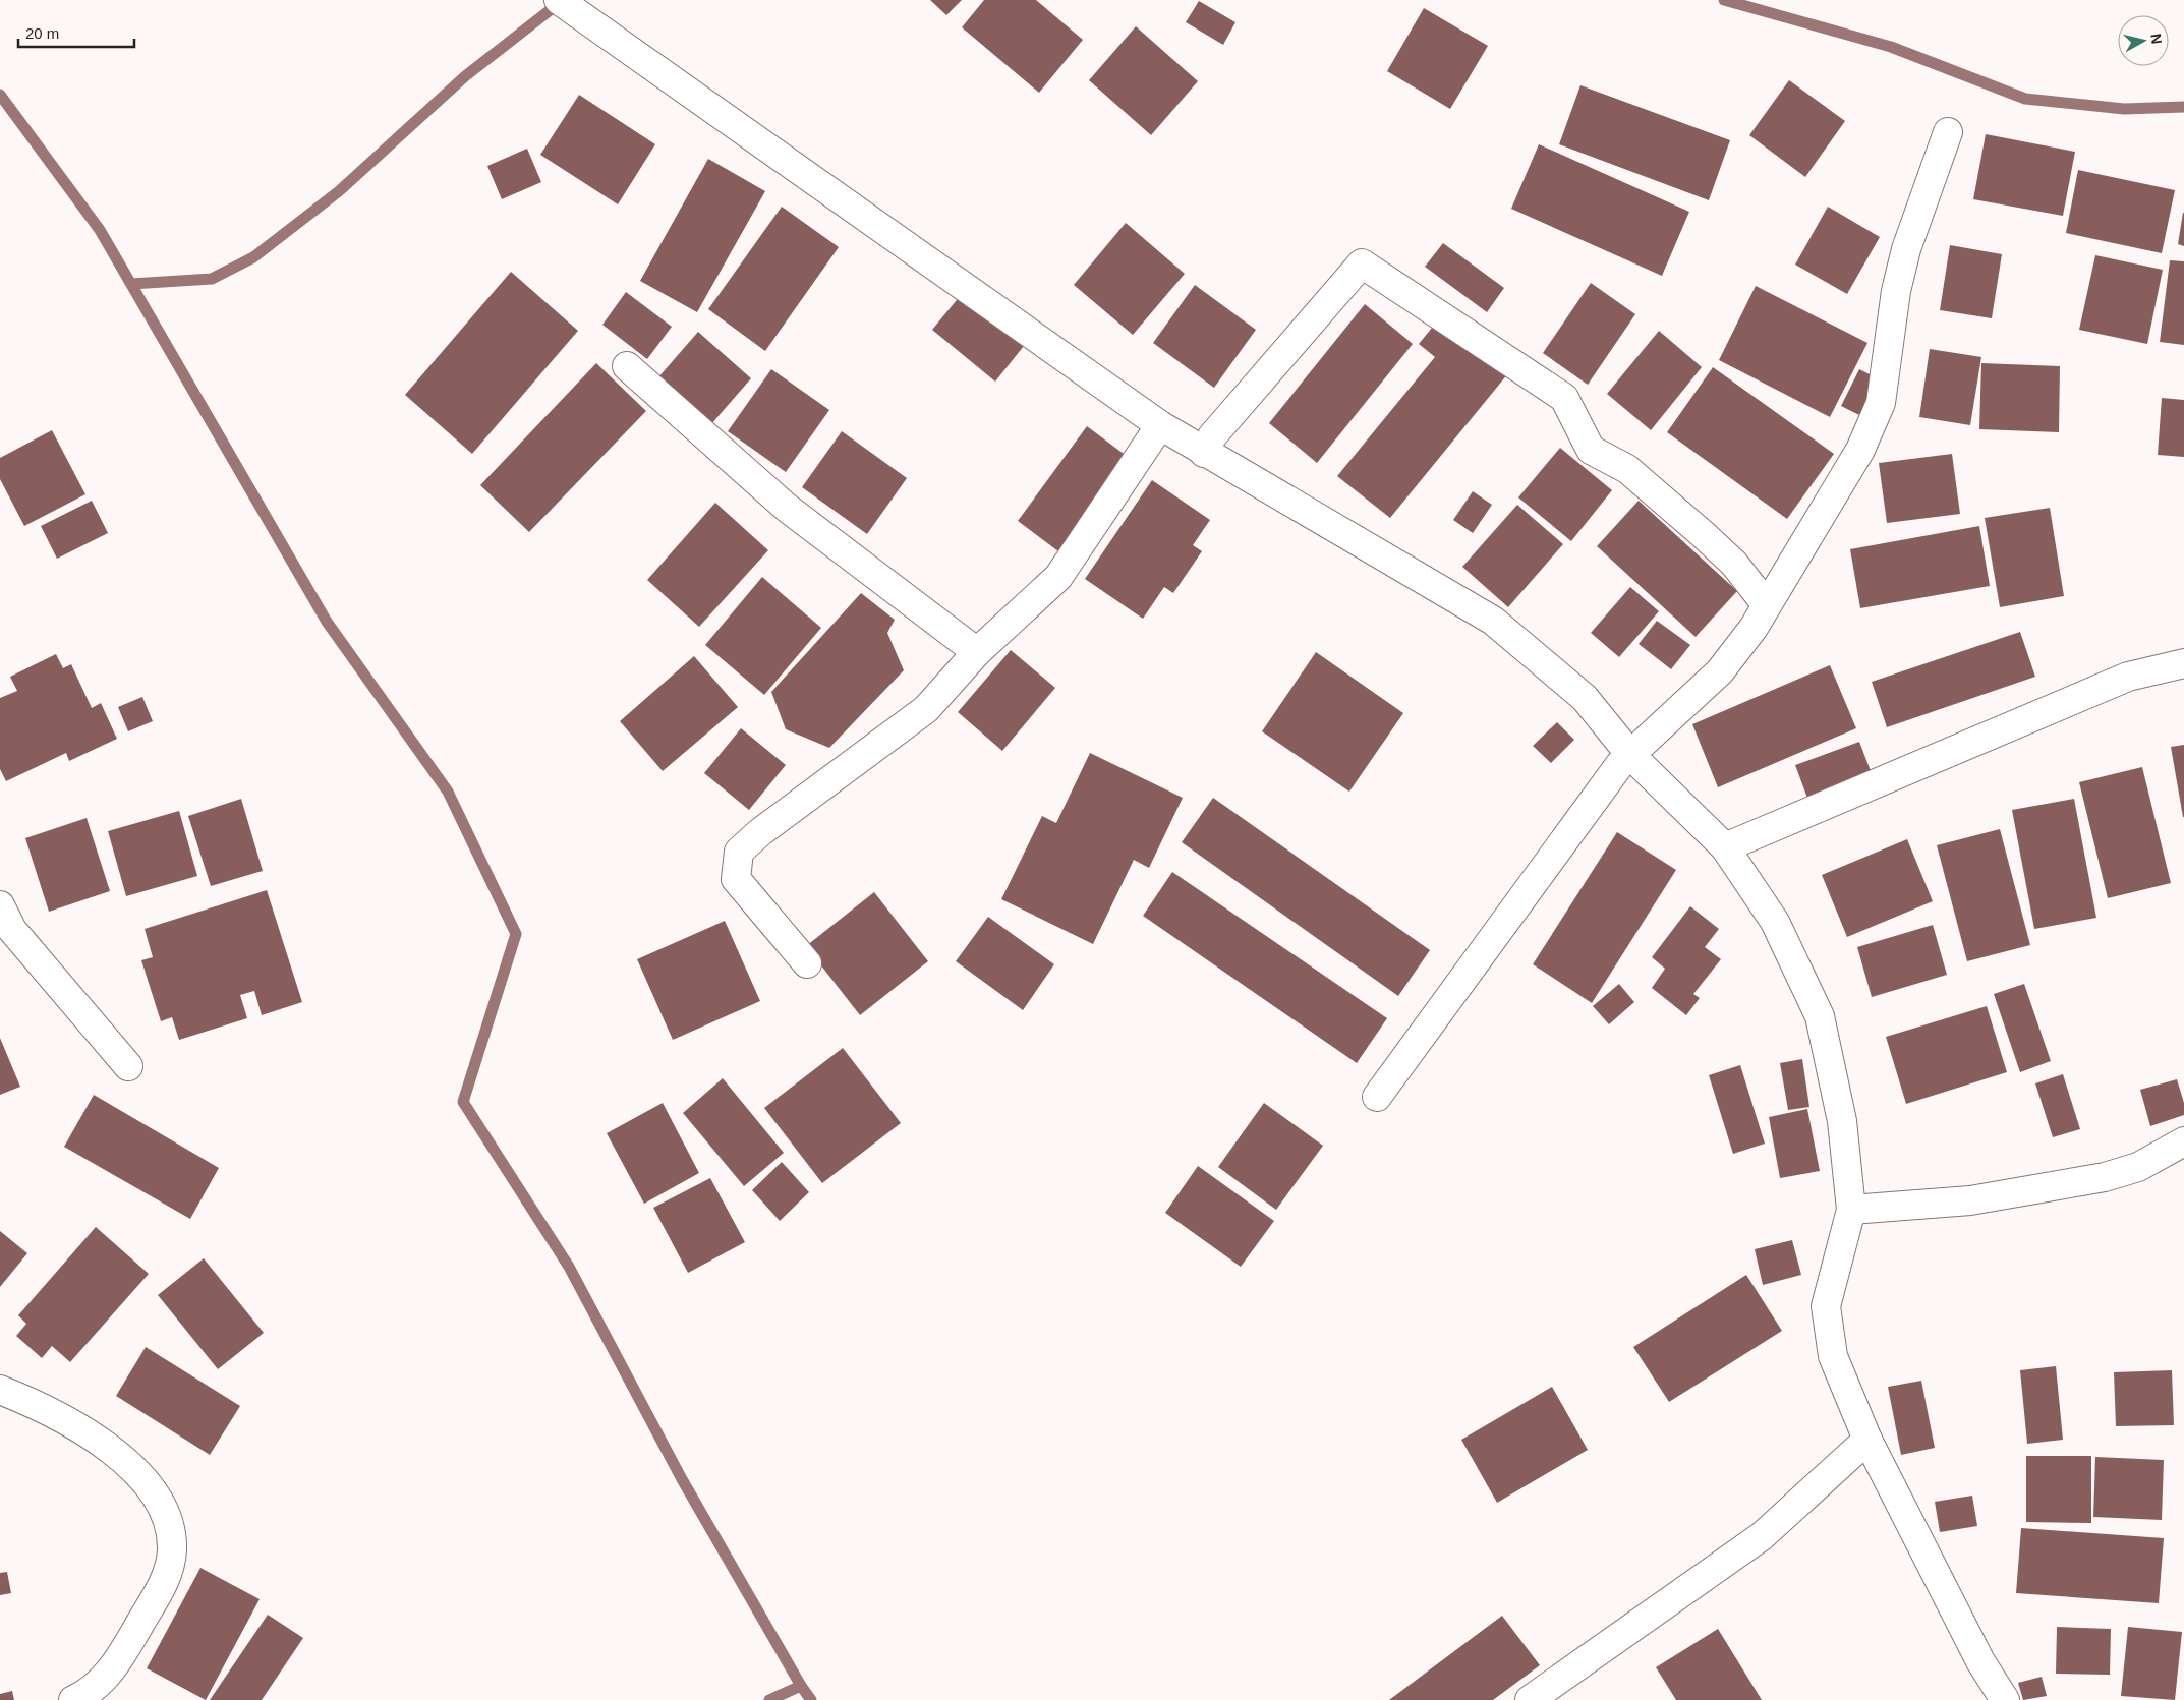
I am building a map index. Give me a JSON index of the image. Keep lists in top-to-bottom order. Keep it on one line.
{"scale_bar":"20 m","north":"right"}
